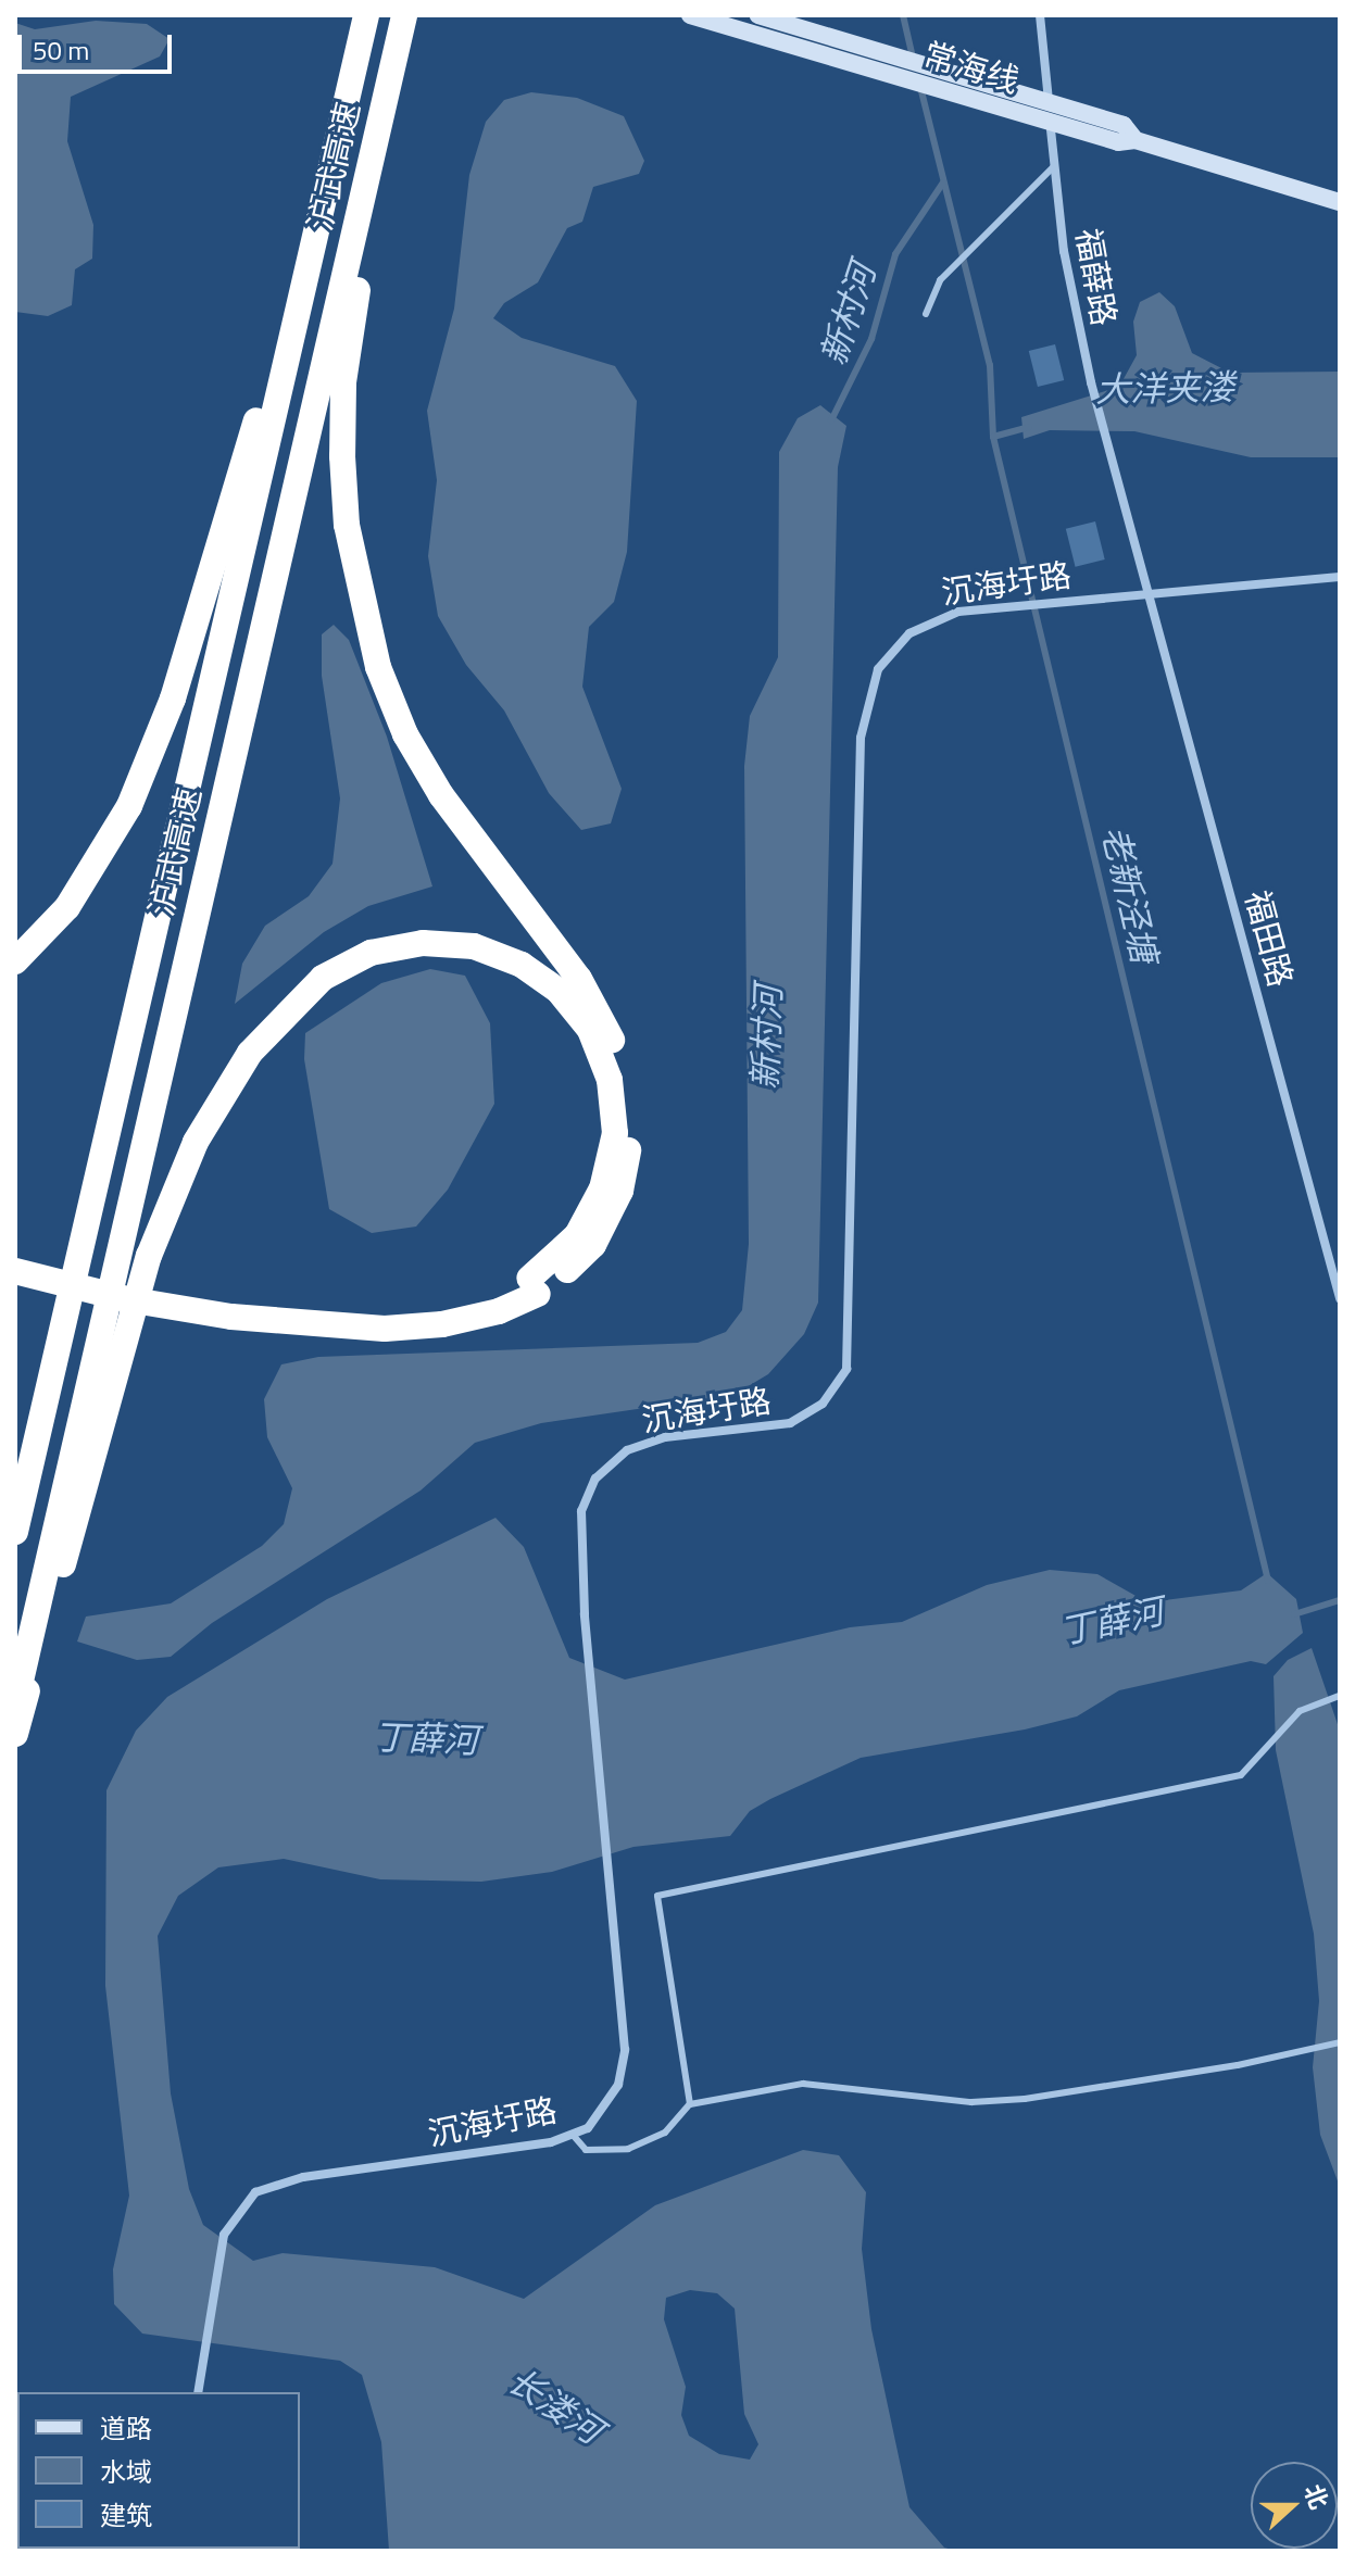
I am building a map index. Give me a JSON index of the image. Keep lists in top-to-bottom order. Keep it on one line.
{"streets":{"highway":["沪武高速"],"main road":["常海线"],"street":["福薛路","沉海圩路","福田路"]},"crossings":[["福薛路","沉海圩路"],["福薛路","福田路"],["沉海圩路","福田路"]],"water":["新村河","大洋夹溇","老新泾塘","丁薛河","长溇河"],"legend":["道路","水域","建筑"],"scale_bar":"50 m","north":"right"}
